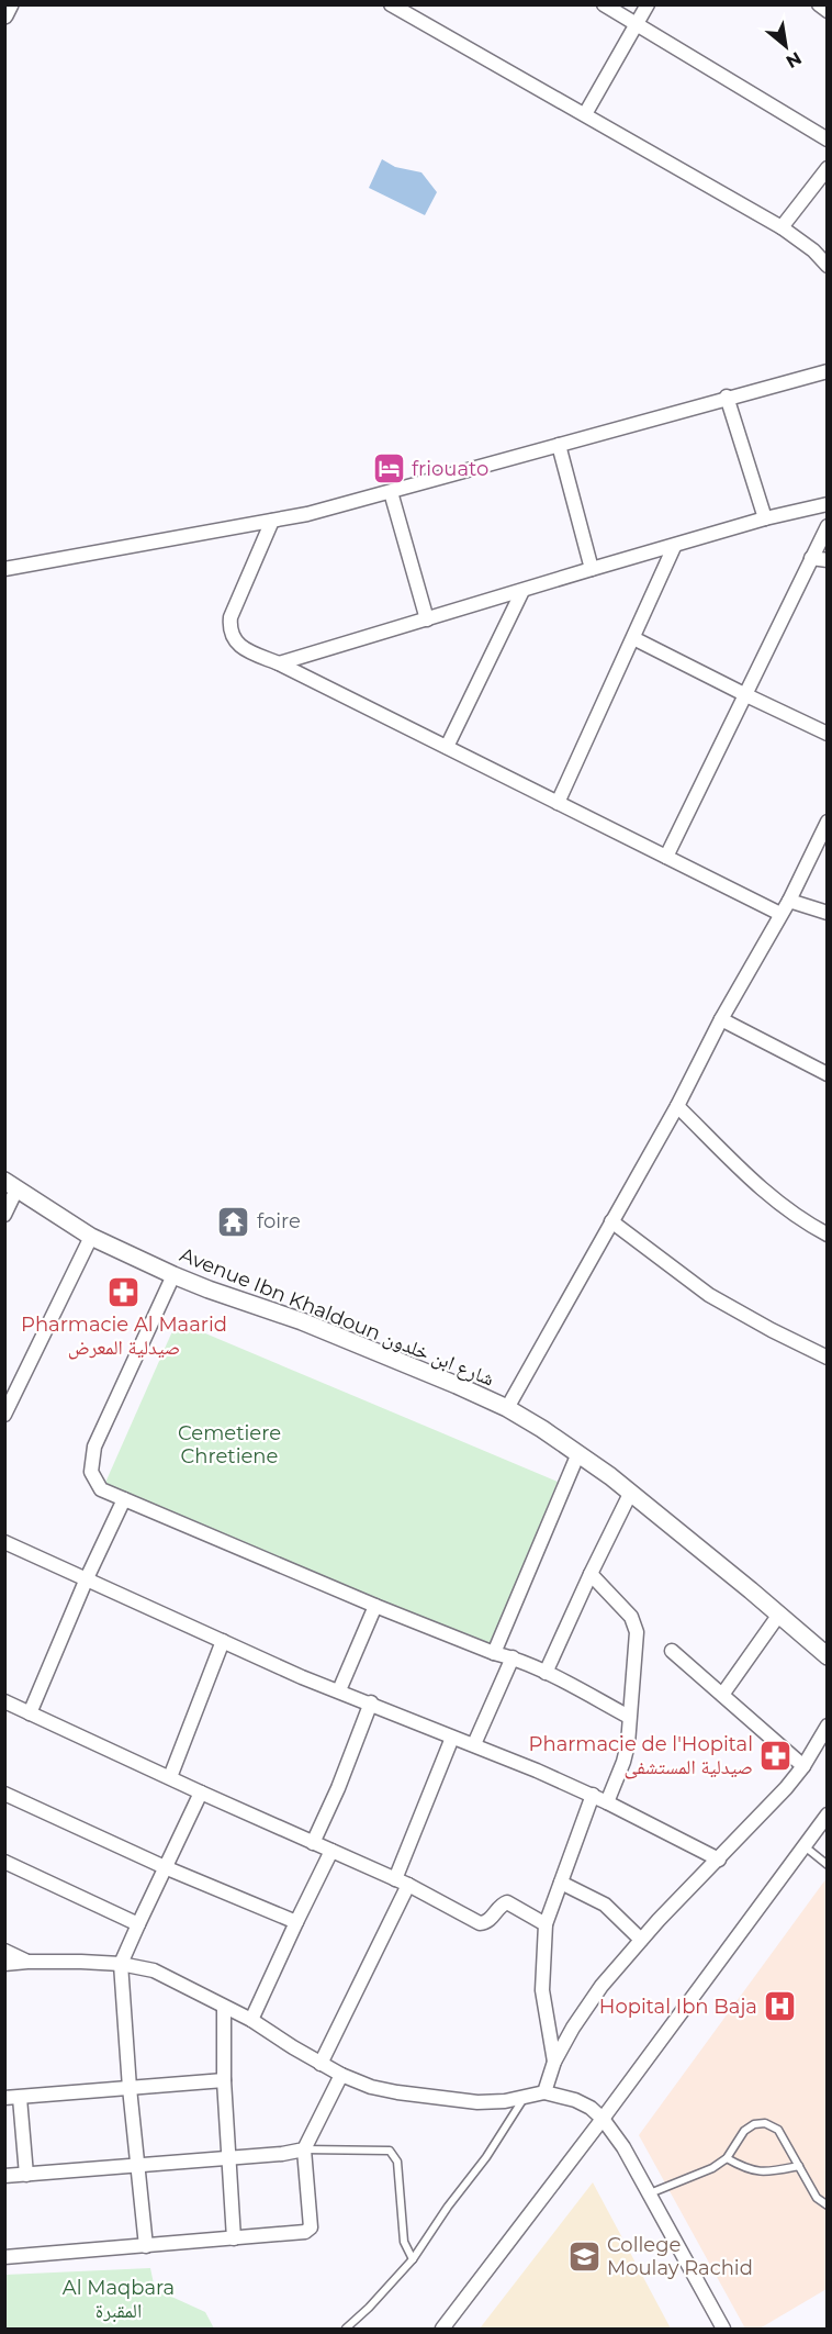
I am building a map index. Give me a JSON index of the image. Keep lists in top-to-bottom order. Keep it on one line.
{"streets":{"street":["Avenue Ibn Khaldoun شارع ابن خلدون"]},"parks":["Cemetiere Chretiene","Al Maqbara المقبرة"],"places":{"hotel":["friouato"],"temple":["foire"],"pharmacy":["Pharmacie Al Maarid صيدلية المعرض","Pharmacie de l'Hopital صيدلية المستشفى"],"hospital":["Hopital Ibn Baja"],"school or university":["College Moulay Rachid"]},"north":"bottom right"}
